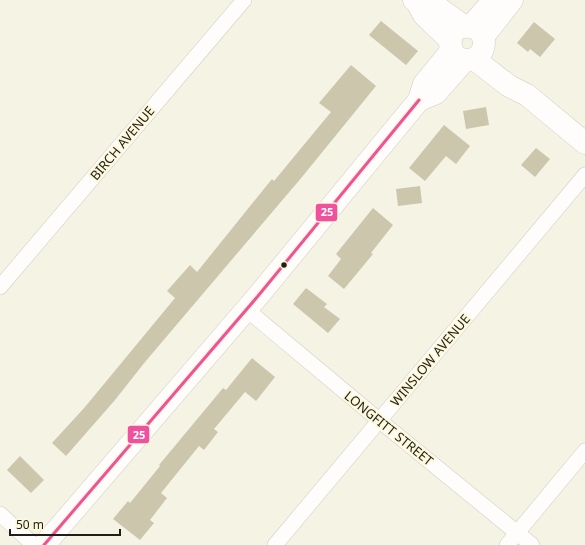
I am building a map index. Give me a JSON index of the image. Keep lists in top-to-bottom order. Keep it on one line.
{"streets":{"street":["BIRCH AVENUE","WINSLOW AVENUE","LONGFITT STREET"]},"crossings":[["WINSLOW AVENUE","LONGFITT STREET"]],"lines":["transit line 25"],"scale_bar":"50 m"}
